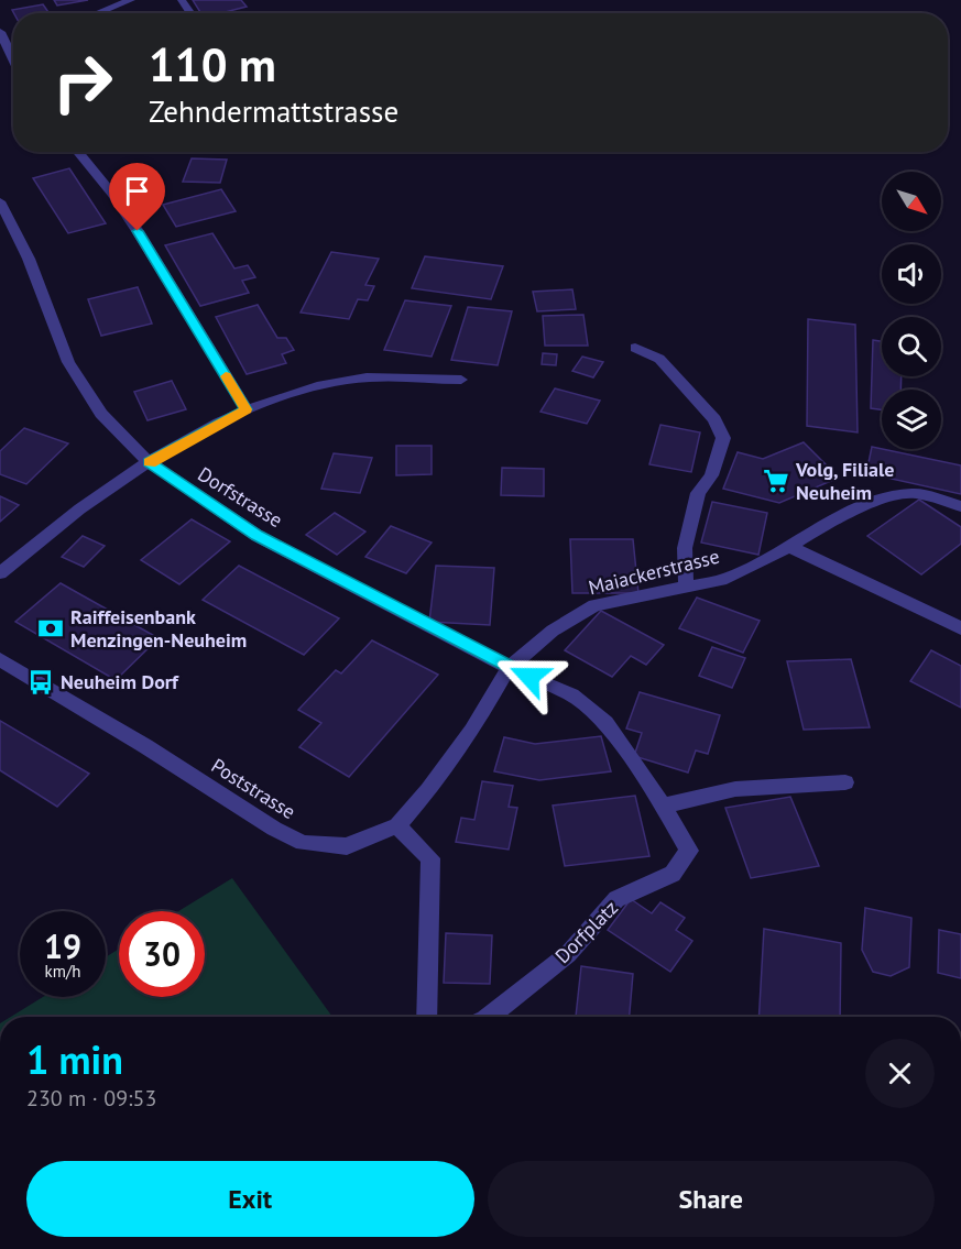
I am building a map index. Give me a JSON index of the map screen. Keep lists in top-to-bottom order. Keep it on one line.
{"streets":{"street":["Dorfstrasse","Maiackerstrasse","Poststrasse","Dorfplatz"]},"crossings":[["Dorfstrasse","Maiackerstrasse"],["Dorfstrasse","Poststrasse"],["Dorfstrasse","Dorfplatz"],["Maiackerstrasse","Poststrasse"],["Maiackerstrasse","Dorfplatz"],["Poststrasse","Dorfplatz"]],"places":{"supermarket":["Volg, Filiale Neuheim"],"bank":["Raiffeisenbank Menzingen-Neuheim"],"bus stop":["Neuheim Dorf"]},"north":"bottom right","page":{"turn":["110 m","Zehndermattstrasse"],"speed":"19 km/h","limit":"30","heading":["1 min","230 m · 09:53"],"buttons":["Exit","Share"]}}
